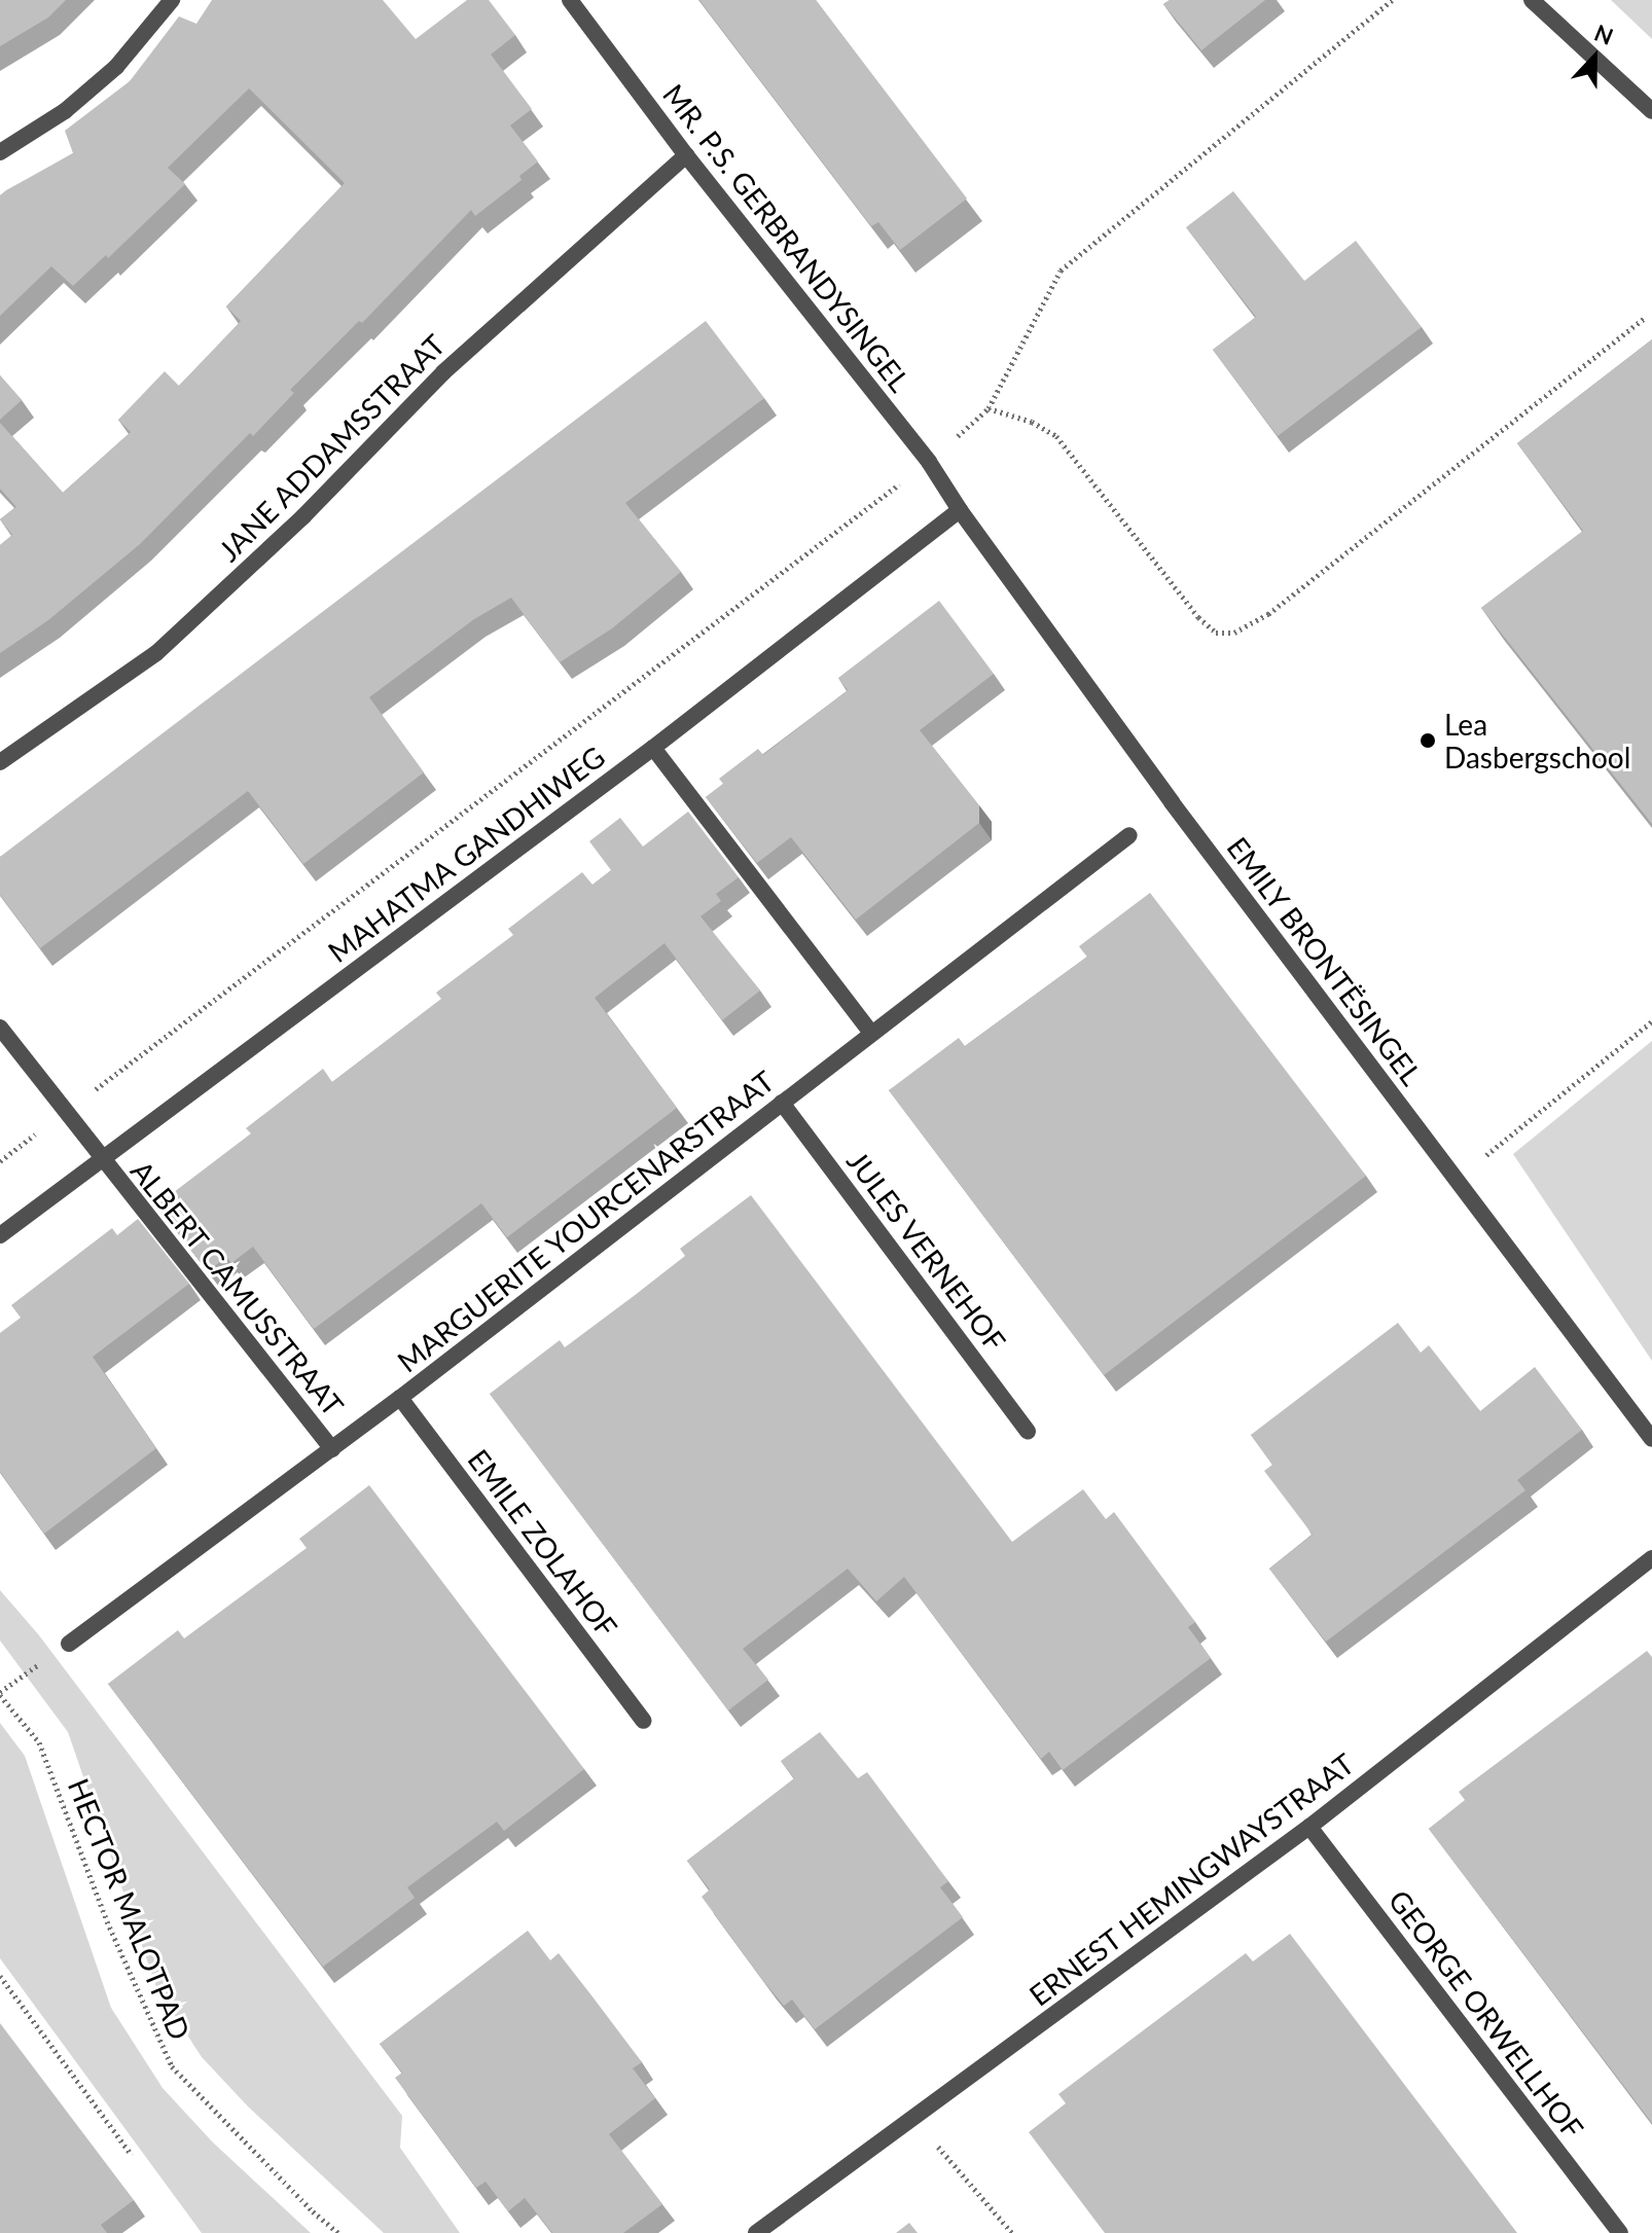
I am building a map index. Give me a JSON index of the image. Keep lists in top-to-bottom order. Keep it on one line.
{"streets":{"street":["MR. P.S. GERBRANDYSINGEL","JANE ADDAMSSTRAAT","MAHATMA GANDHIWEG","EMILY BRONTËSINGEL","MARGUERITE YOURCENARSTRAAT","JULES VERNEHOF","ALBERT CAMUSSTRAAT","EMILE ZOLAHOF","ERNEST HEMINGWAYSTRAAT","GEORGE ORWELLHOF"],"path":["HECTOR MALOTPAD"]},"crossings":[["MR. P.S. GERBRANDYSINGEL","JANE ADDAMSSTRAAT"],["MR. P.S. GERBRANDYSINGEL","MAHATMA GANDHIWEG"],["MR. P.S. GERBRANDYSINGEL","EMILY BRONTËSINGEL"],["MAHATMA GANDHIWEG","EMILY BRONTËSINGEL"],["MAHATMA GANDHIWEG","ALBERT CAMUSSTRAAT"],["MARGUERITE YOURCENARSTRAAT","JULES VERNEHOF"],["MARGUERITE YOURCENARSTRAAT","ALBERT CAMUSSTRAAT"],["MARGUERITE YOURCENARSTRAAT","EMILE ZOLAHOF"],["ERNEST HEMINGWAYSTRAAT","GEORGE ORWELLHOF"]],"places":["Lea Dasbergschool"],"north":"top"}
